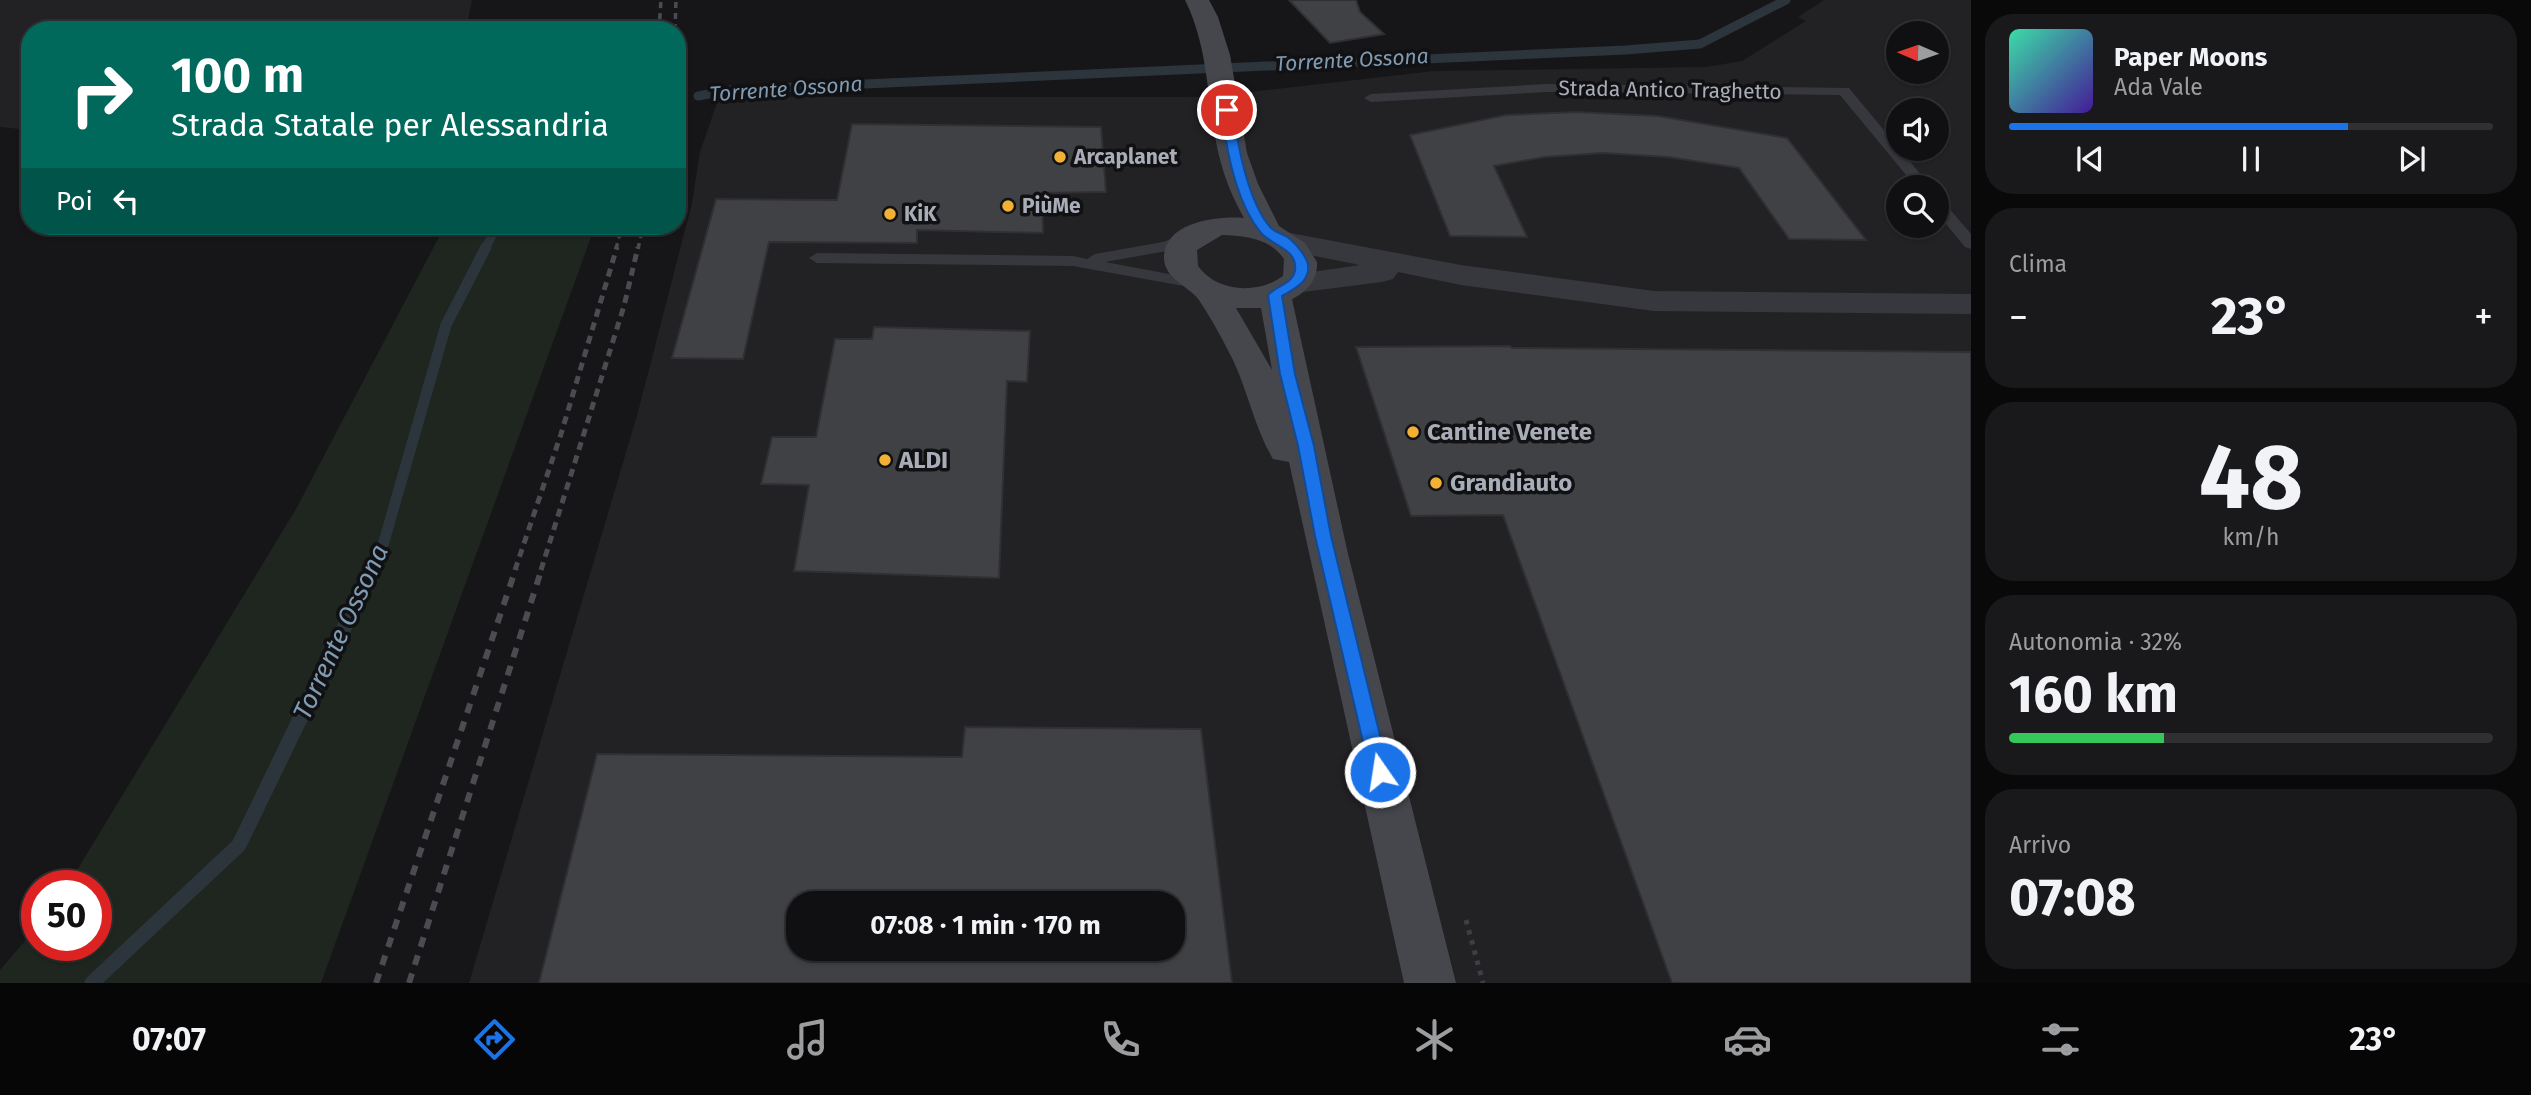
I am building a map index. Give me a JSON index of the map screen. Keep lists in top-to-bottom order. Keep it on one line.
{"streets":{"lane":["Strada Antico Traghetto"]},"water":["Torrente Ossona"],"places":["Arcaplanet","PiùMe","KiK","Cantine Venete","ALDI","Grandiauto"],"north":"left","page":{"turn":["100 m","Strada Statale per Alessandria"],"song":["Paper Moons","Ada Vale"],"then":"Poi","tile":["Clima",["48","km/h"],["Autonomia · 32%","160 km"],["Arrivo","07:08"]],"heat":["−","23°","+"],"limit":"50","trip":"07:08 · 1 min · 170 m","tabs":["07:07","23°"]}}
